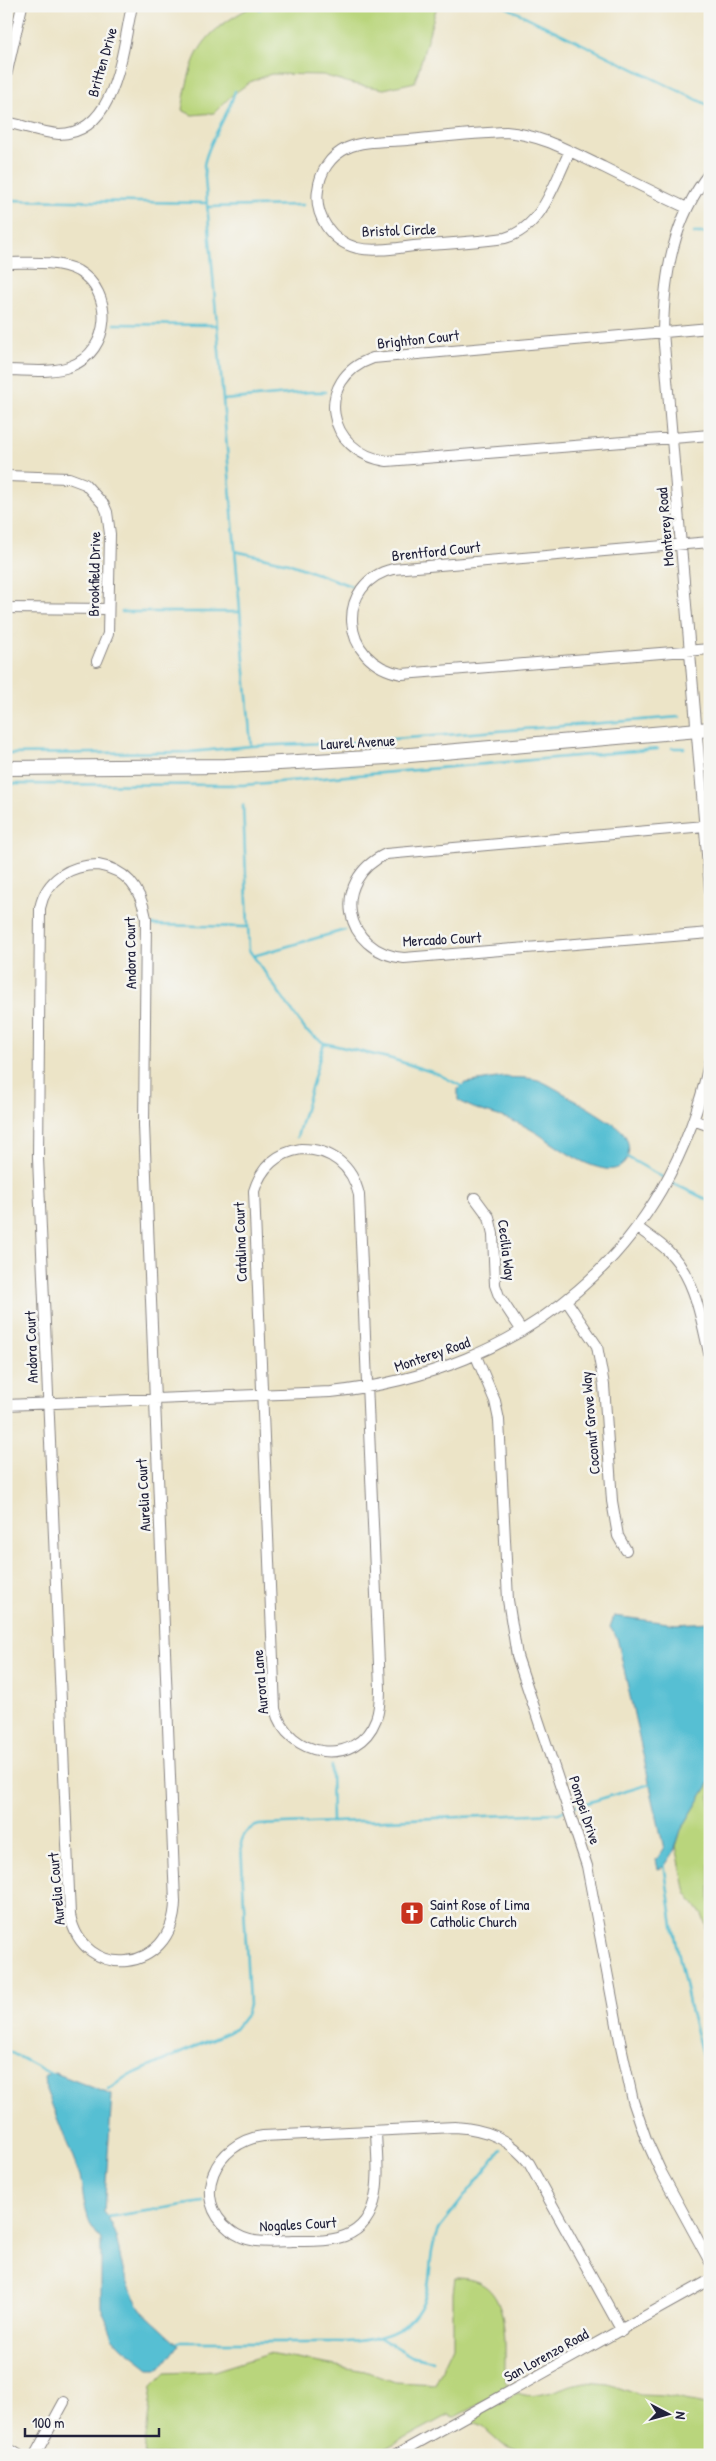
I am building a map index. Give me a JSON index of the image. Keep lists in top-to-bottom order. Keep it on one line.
{"streets":{"main road":["Laurel Avenue"],"street":["Britten Drive","Bristol Circle","Brighton Court","Monterey Road","Brentford Court","Brookfield Drive","Mercado Court","Andora Court","Catalina Court","Cecilia Way","Coconut Grove Way","Aurelia Court","Aurora Lane","Pompei Drive","Nogales Court","San Lorenzo Road"]},"crossings":[["Bristol Circle","Monterey Road"],["Brighton Court","Monterey Road"],["Monterey Road","Brentford Court"],["Monterey Road","Laurel Avenue"],["Monterey Road","Mercado Court"],["Monterey Road","Andora Court"],["Monterey Road","Catalina Court"],["Monterey Road","Cecilia Way"],["Monterey Road","Coconut Grove Way"],["Monterey Road","Aurelia Court"],["Monterey Road","Aurora Lane"],["Monterey Road","Pompei Drive"],["Andora Court","Aurelia Court"],["Catalina Court","Aurora Lane"],["Nogales Court","San Lorenzo Road"]],"places":{"church":["Saint Rose of Lima Catholic Church"]},"scale_bar":"100 m","north":"right"}
